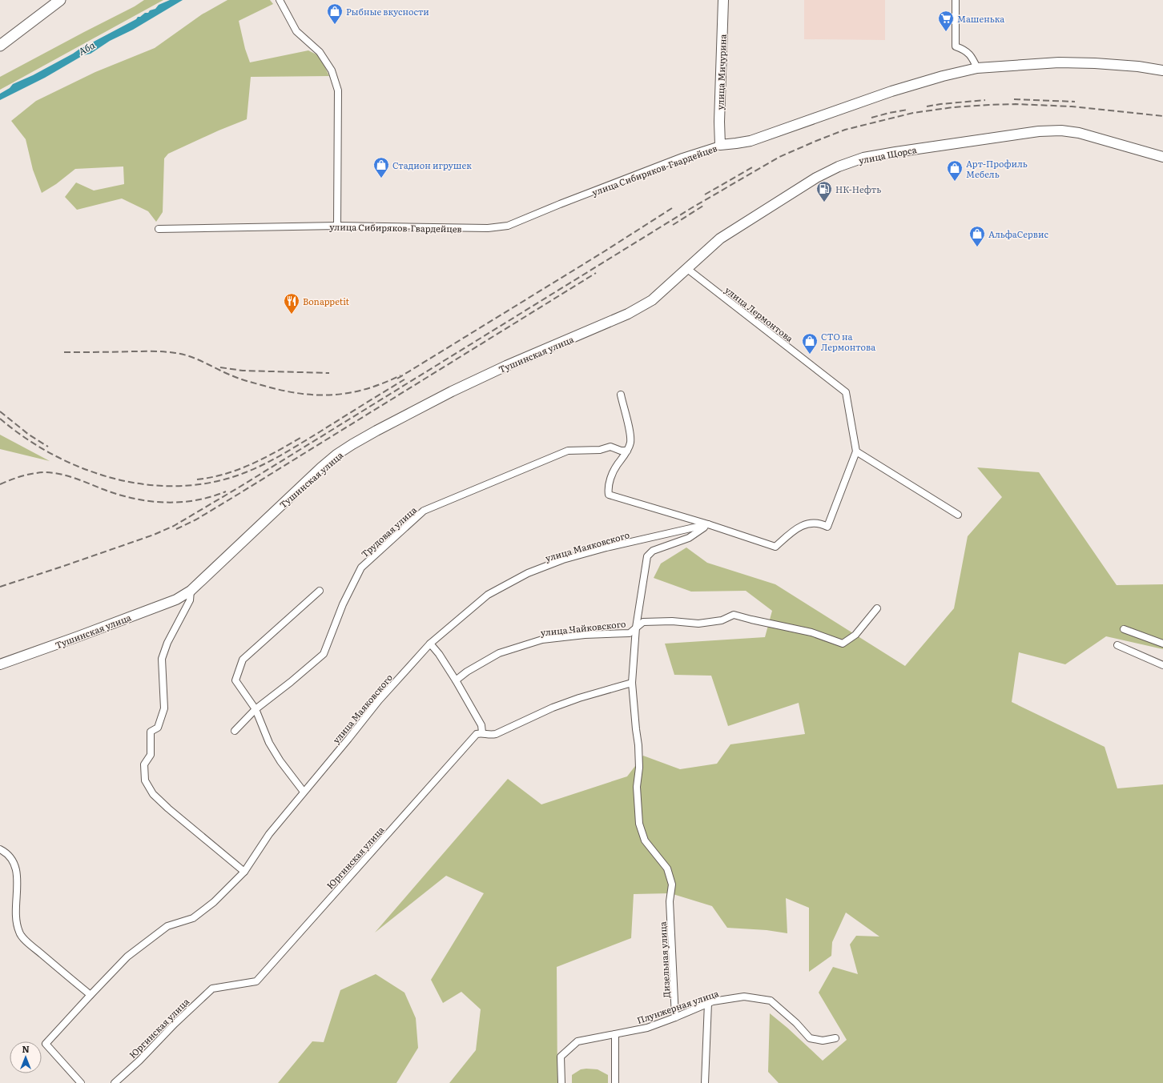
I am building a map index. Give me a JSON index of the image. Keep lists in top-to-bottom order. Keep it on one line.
{"streets":{"main road":["улица Мичурина","улица Щорса","улица Сибиряков-Гвардейцев","Тушинская улица"],"street":["улица Лермонтова","Трудовая улица","улица Маяковского","улица Чайковского","Юргинская улица","Дизельная улица","Плунжерная улица"]},"crossings":[["улица Мичурина","улица Сибиряков-Гвардейцев"],["улица Щорса","улица Лермонтова"],["улица Щорса","Тушинская улица"],["улица Маяковского","Дизельная улица"],["улица Чайковского","Дизельная улица"],["Дизельная улица","Плунжерная улица"]],"water":["Аба"],"places":{"shop":["Рыбные вкусности","Стадион игрушек","Арт-Профиль Мебель","АльфаСервис","СТО на Лермонтова"],"supermarket":["Машенька"],"fuel station":["НК-Нефть"],"restaurant":["Bonappetit"]},"north":"top"}
